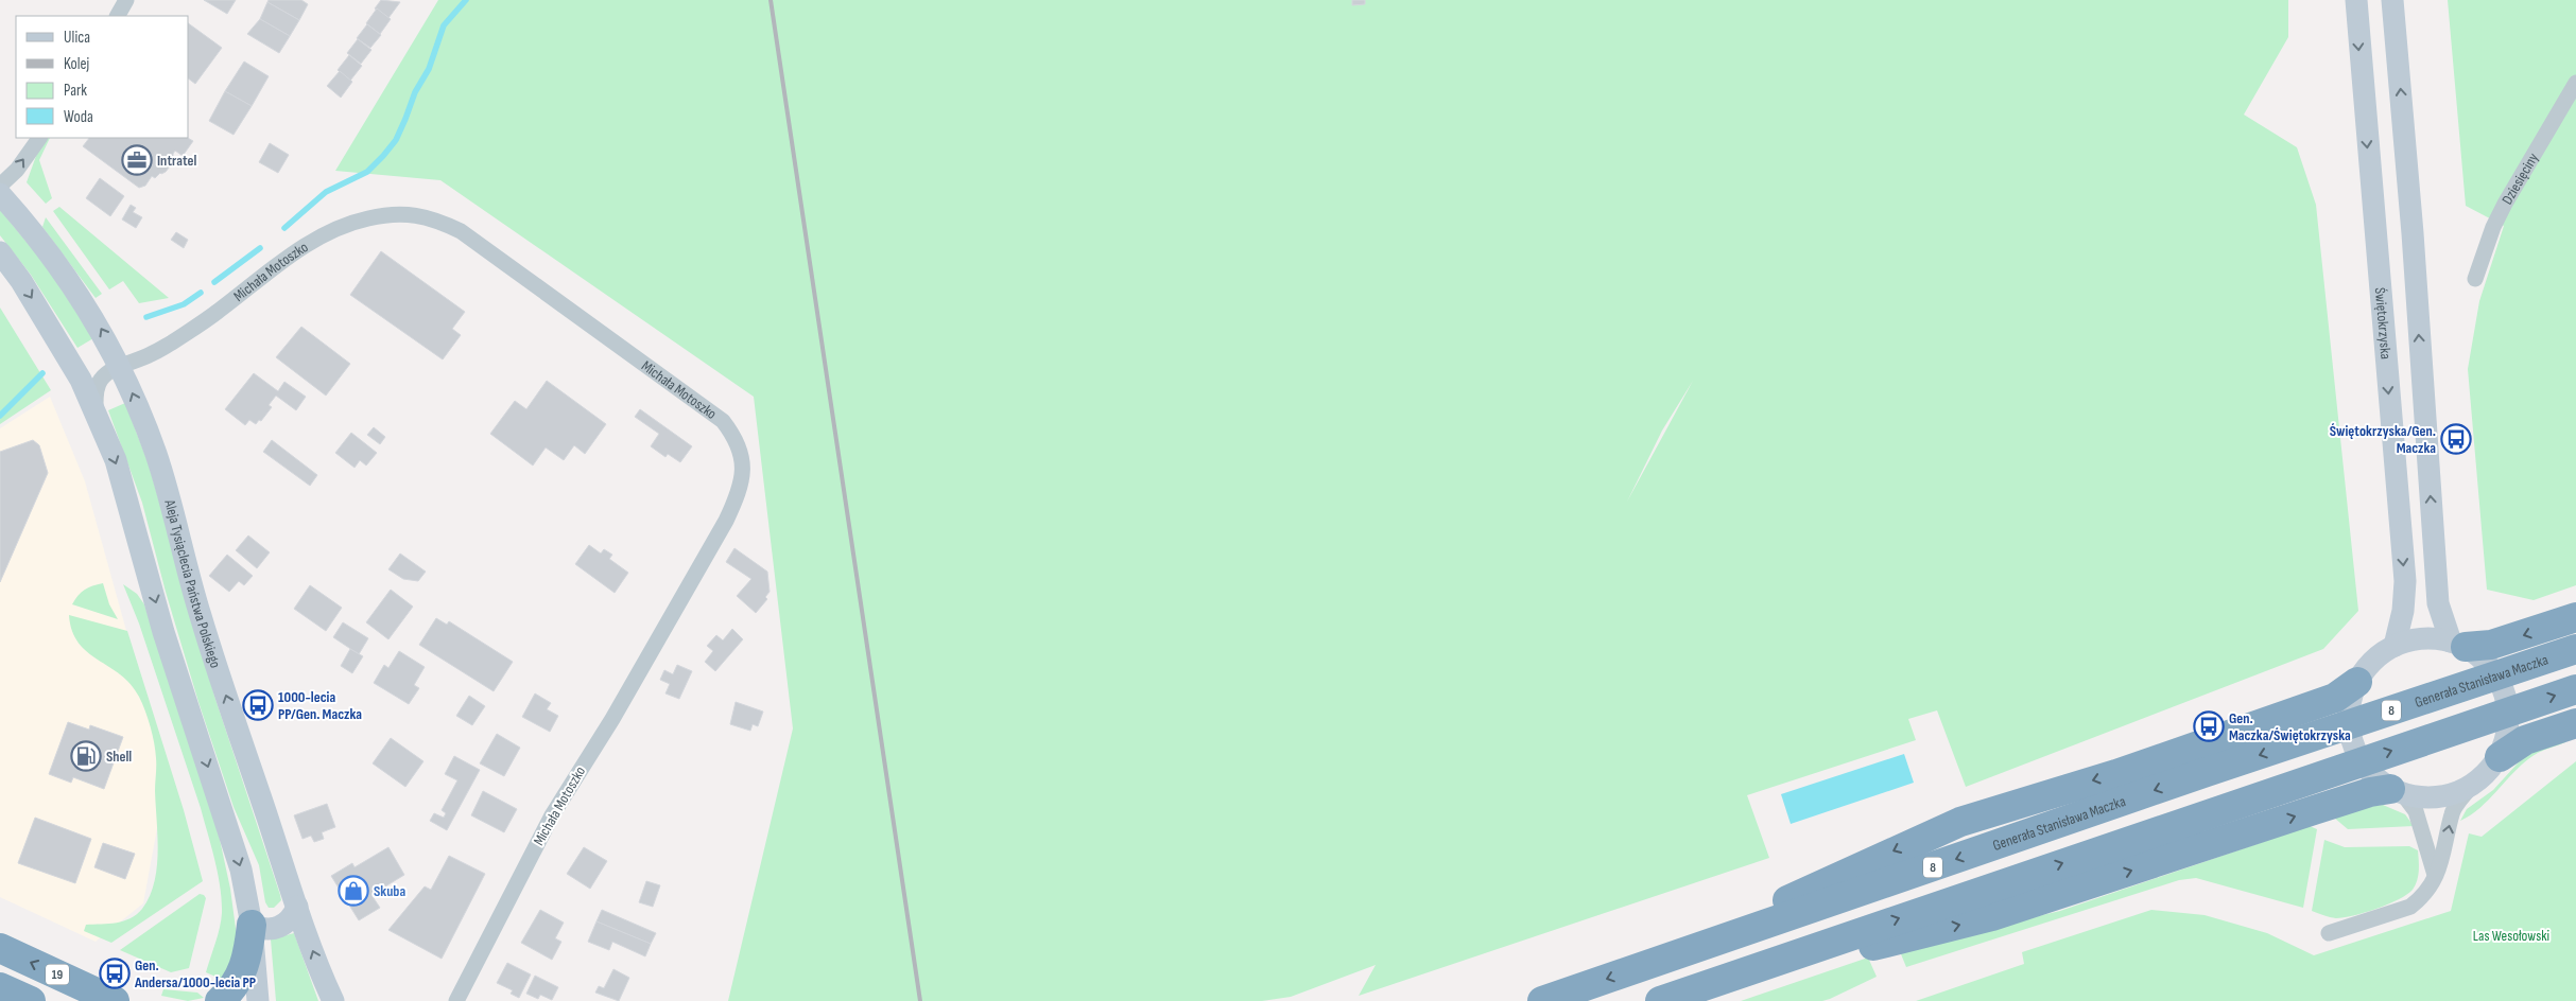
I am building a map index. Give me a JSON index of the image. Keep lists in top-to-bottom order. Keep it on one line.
{"streets":{"highway":["Generała Stanisława Maczka","8","19"],"main road":["Świętokrzyska","Aleja Tysiąclecia Państwa Polskiego"],"street":["Dziesięciny","Michała Motoszko"]},"crossings":[["Michała Motoszko","Aleja Tysiąclecia Państwa Polskiego"]],"parks":["Las Wesołowski"],"places":{"office":["Intratel"],"bus stop":["Świętokrzyska/Gen. Maczka","1000-lecia PP/Gen. Maczka","Gen. Maczka/Świętokrzyska","Gen. Andersa/1000-lecia PP"],"fuel station":["Shell"],"shop":["Skuba"]},"legend":["Ulica","Kolej","Park","Woda"]}
